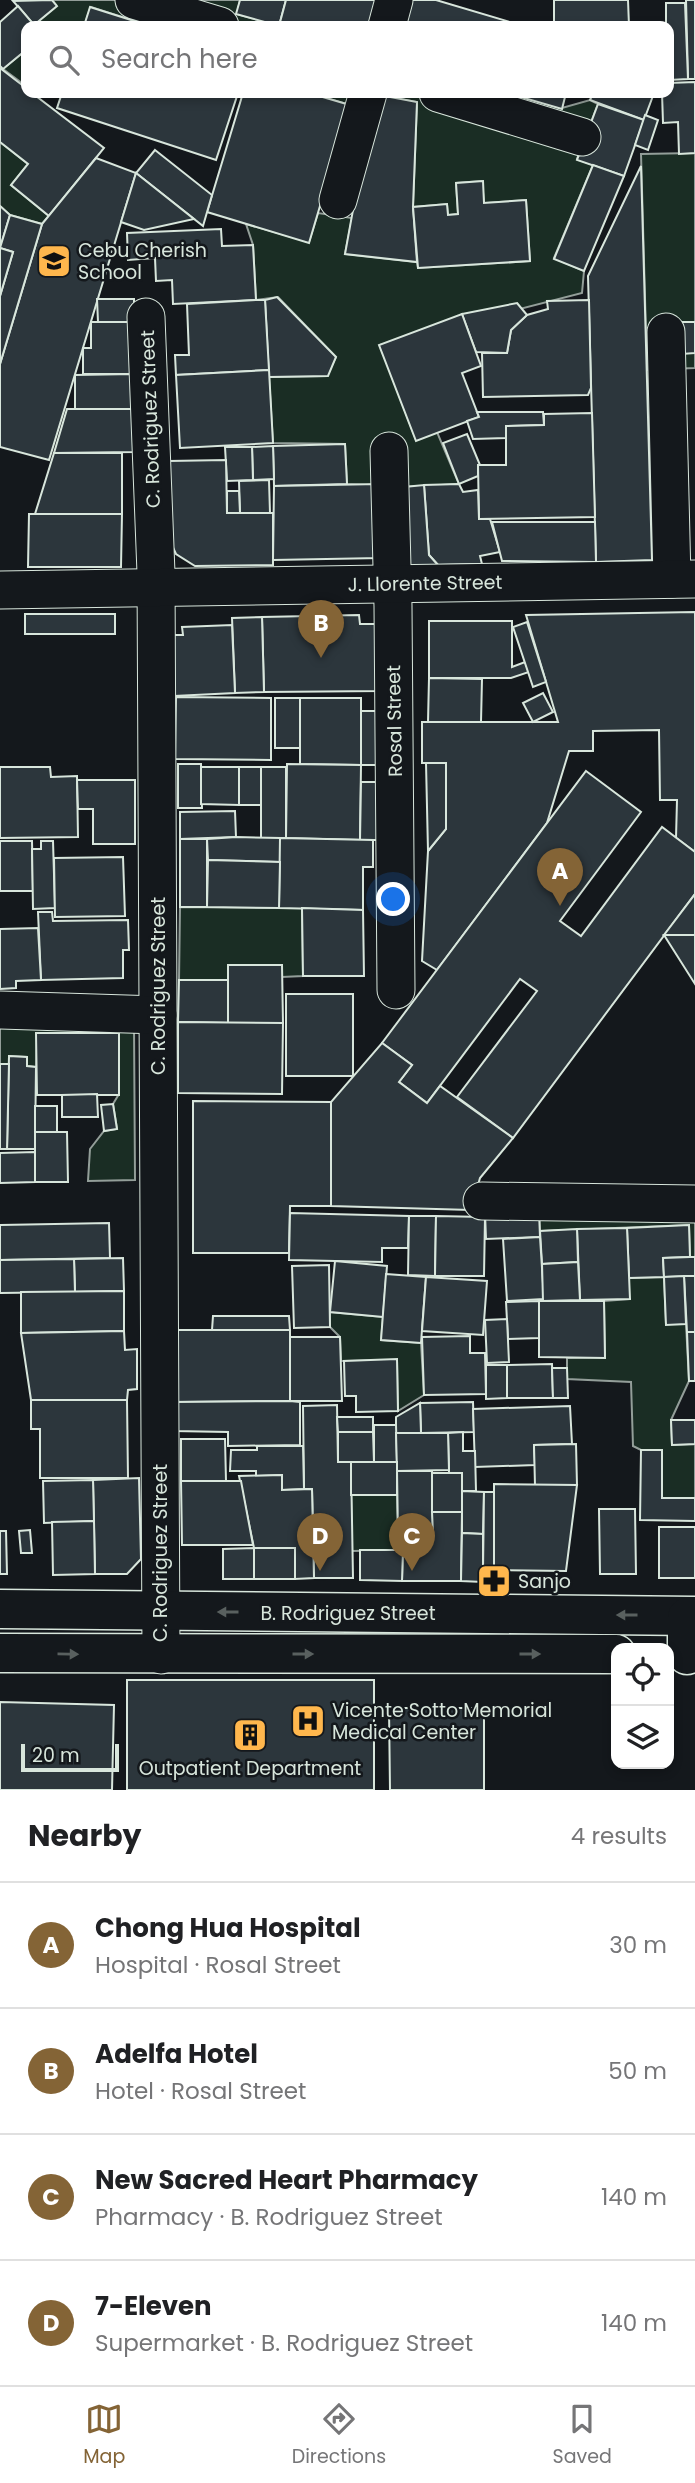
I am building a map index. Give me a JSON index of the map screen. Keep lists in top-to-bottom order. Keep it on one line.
{"streets":{"main road":["B. Rodriguez Street"],"street":["C. Rodriguez Street","J. Llorente Street","Rosal Street"]},"crossings":[["C. Rodriguez Street","J. Llorente Street"],["C. Rodriguez Street","B. Rodriguez Street"],["J. Llorente Street","Rosal Street"]],"places":{"school or university":["Cebu Cherish School"],"pharmacy":["Sanjo"],"hospital":["Vicente Sotto Memorial Medical Center"],"building":["Outpatient Department"]},"scale_bar":"20 m","page":{"search":"Search here","pins":["B","A","C","D"],"scale":"20 m","heading":["Nearby","4 results"],"list":[{"mark":"A","name":"Chong Hua Hospital","note":"Hospital · Rosal Street","value":"30 m"},{"mark":"B","name":"Adelfa Hotel","note":"Hotel · Rosal Street","value":"50 m"},{"mark":"C","name":"New Sacred Heart Pharmacy","note":"Pharmacy · B. Rodriguez Street","value":"140 m"},{"mark":"D","name":"7-Eleven","note":"Supermarket · B. Rodriguez Street","value":"140 m"}],"nav":["Map","Directions","Saved"]}}
